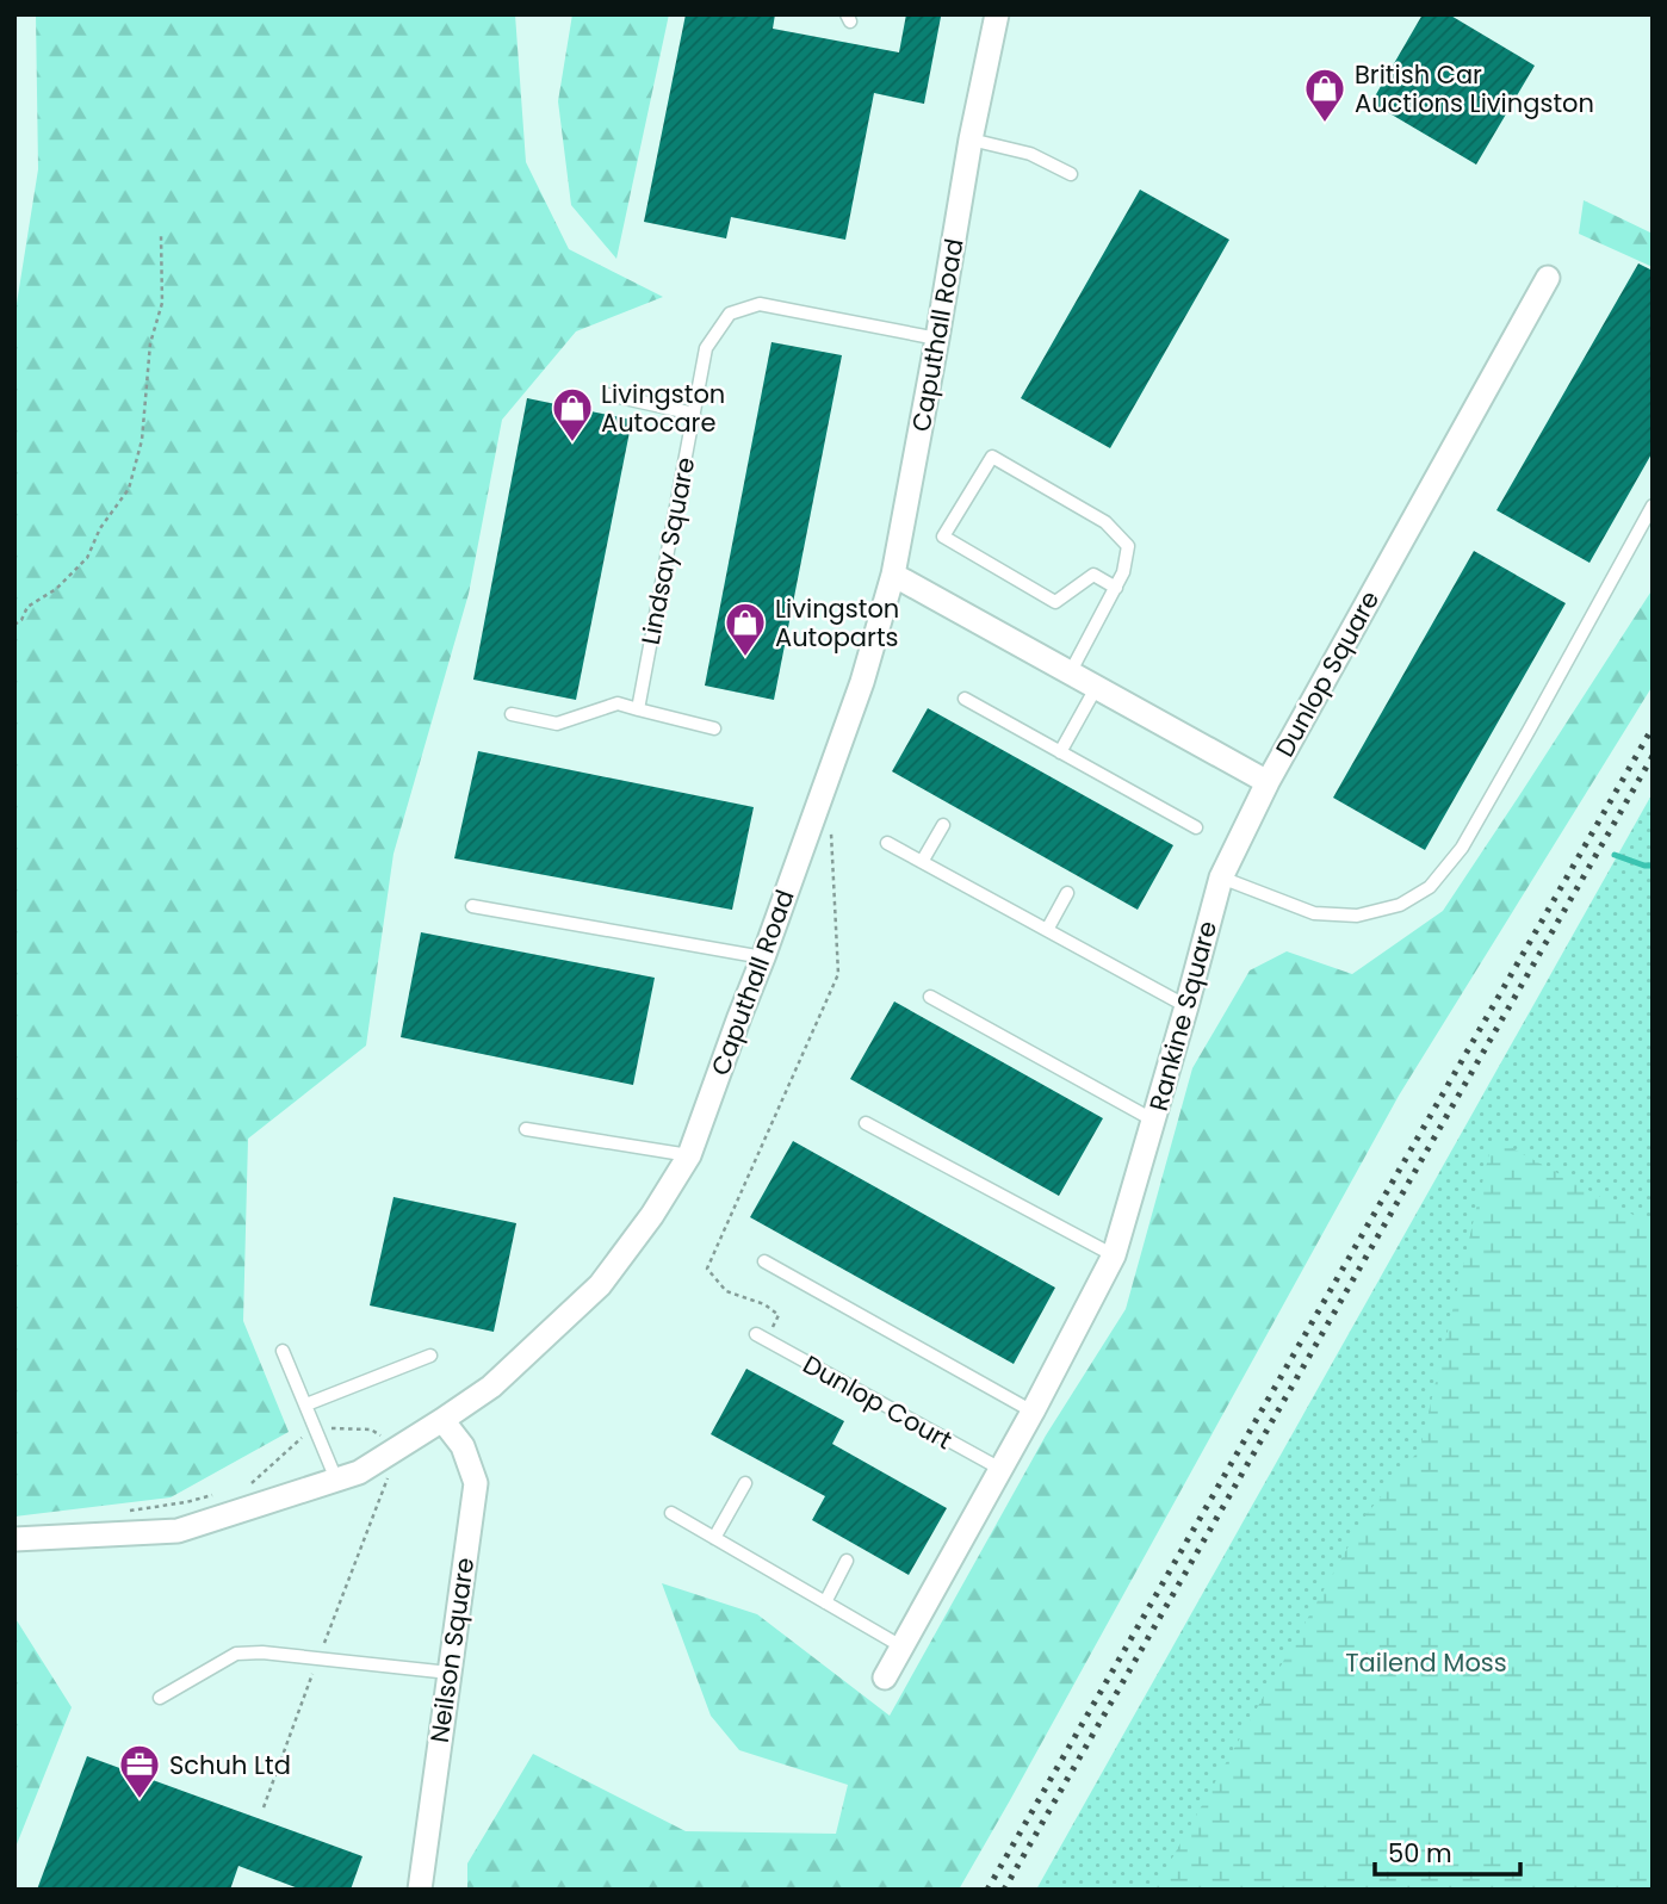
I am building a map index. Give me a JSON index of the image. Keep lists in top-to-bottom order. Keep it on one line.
{"streets":{"street":["Caputhall Road","Dunlop Square","Rankine Square","Neilson Square"],"lane":["Lindsay Square","Dunlop Court"]},"crossings":[["Caputhall Road","Lindsay Square"],["Caputhall Road","Dunlop Square"],["Caputhall Road","Neilson Square"],["Dunlop Square","Rankine Square"],["Rankine Square","Dunlop Court"]],"parks":["Tailend Moss"],"places":{"shop":["British Car Auctions Livingston","Livingston Autocare","Livingston Autoparts"],"office":["Schuh Ltd"]},"scale_bar":"50 m"}
